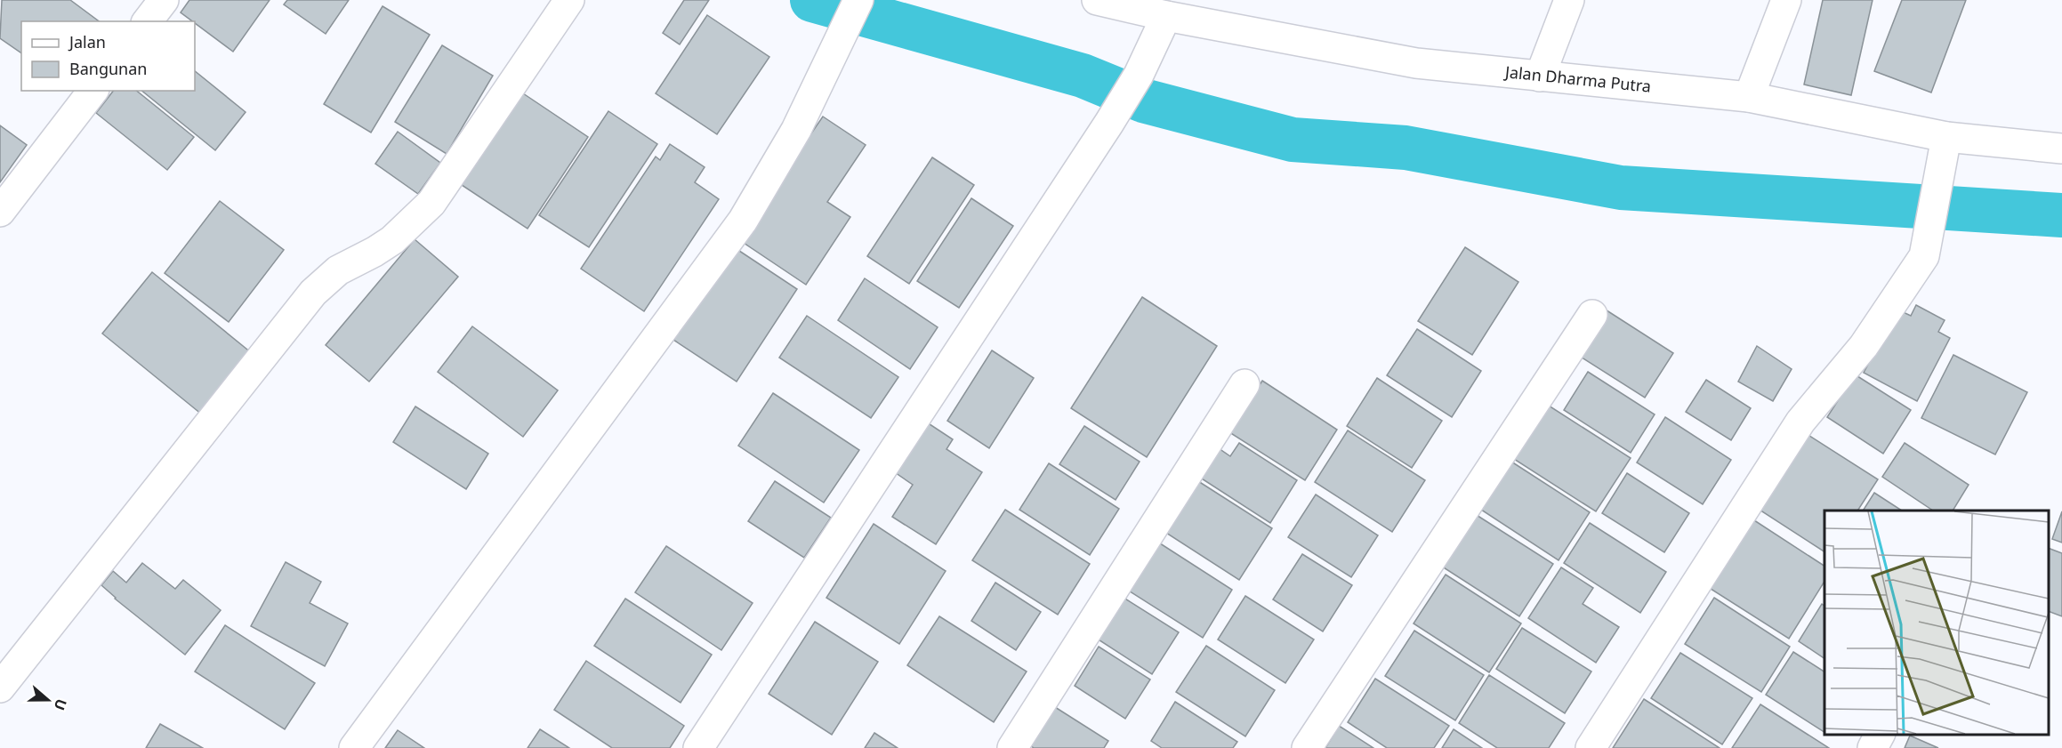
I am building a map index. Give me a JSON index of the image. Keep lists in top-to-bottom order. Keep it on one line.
{"streets":{"street":["Jalan Dharma Putra"]},"legend":["Jalan","Bangunan"],"north":"right"}
